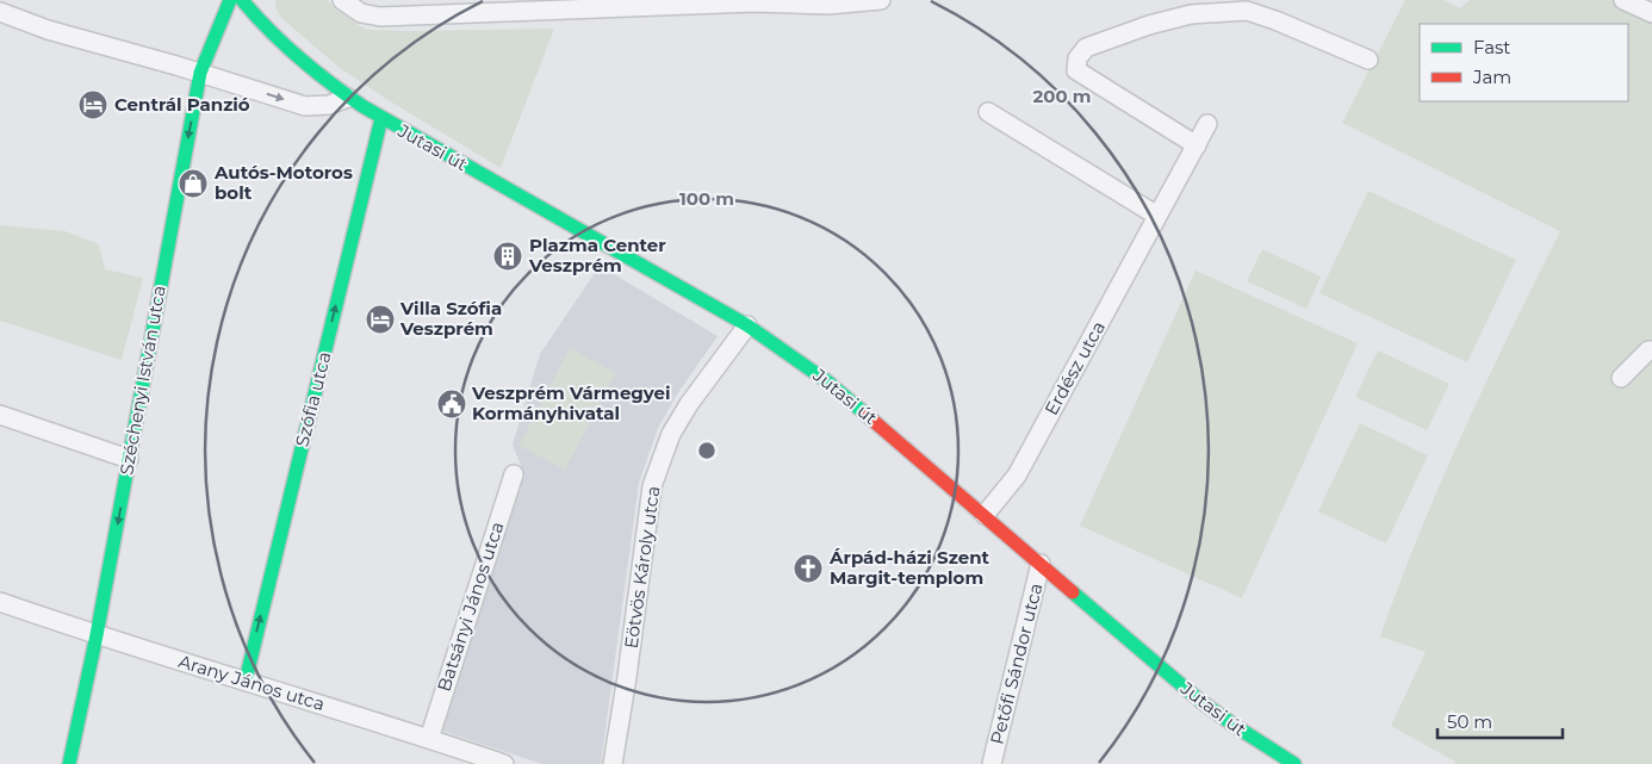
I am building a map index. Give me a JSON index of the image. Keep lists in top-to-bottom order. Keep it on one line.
{"streets":{"street":["Jutasi út","Erdész utca","Széchenyi István utca","Szófia utca","Eötvös Károly utca","Batsányi János utca","Petőfi Sándor utca","Arany János utca"]},"crossings":[["Jutasi út","Erdész utca"],["Jutasi út","Szófia utca"],["Jutasi út","Eötvös Károly utca"],["Jutasi út","Petőfi Sándor utca"],["Széchenyi István utca","Arany János utca"],["Szófia utca","Arany János utca"],["Batsányi János utca","Arany János utca"]],"one_way":["Széchenyi István utca","Szófia utca"],"places":{"hotel":["Centrál Panzió","Villa Szófia Veszprém"],"shop":["Autós-Motoros bolt"],"building":["Plazma Center Veszprém"],"public building":["Veszprém Vármegyei Kormányhivatal"],"church":["Árpád-házi Szent Margit-templom"]},"legend":["Fast","Jam"],"scale_bar":"50 m","rings":["200 m","100 m"]}
